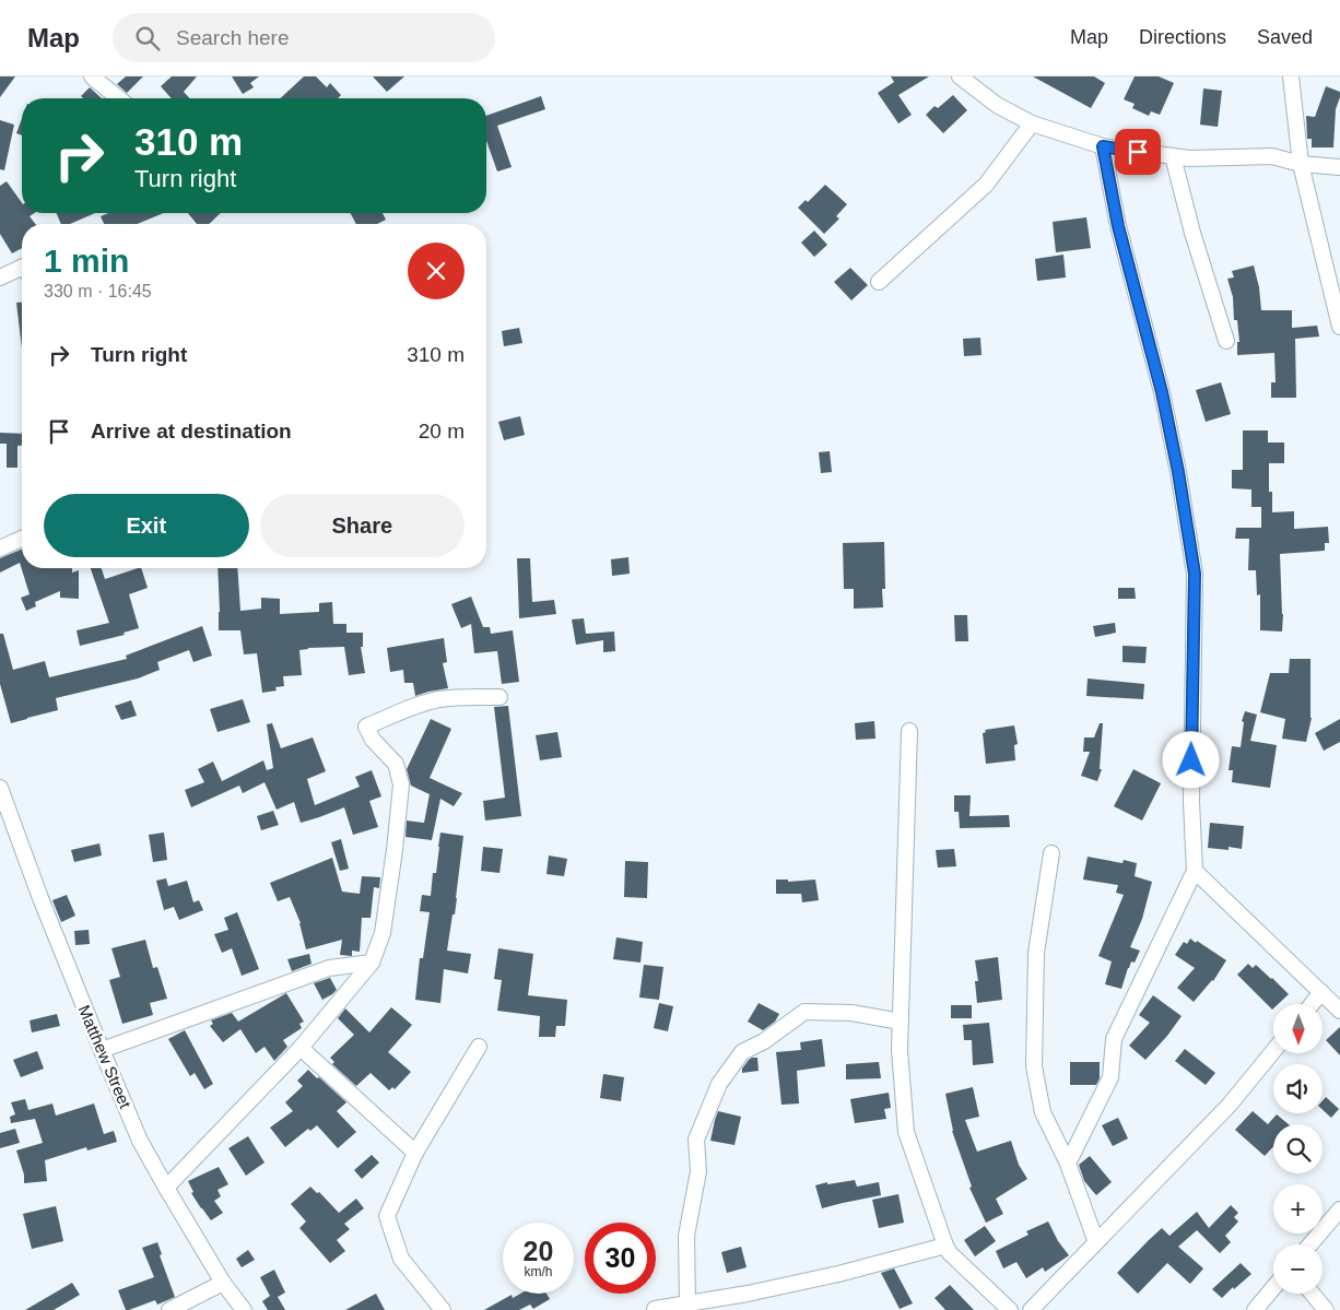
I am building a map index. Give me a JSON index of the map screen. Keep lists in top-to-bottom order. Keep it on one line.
{"streets":{"street":["Matthew Street"]},"north":"bottom","page":{"header":"Map","search":"Search here","nav":["Map","Directions","Saved"],"turn":["310 m","Turn right"],"heading":["1 min","330 m · 16:45"],"list":[{"name":"Turn right","value":"310 m"},{"name":"Arrive at destination","value":"20 m"}],"buttons":["Exit","Share"],"map_buttons":["+","−"],"speed":"20 km/h","limit":"30"}}
